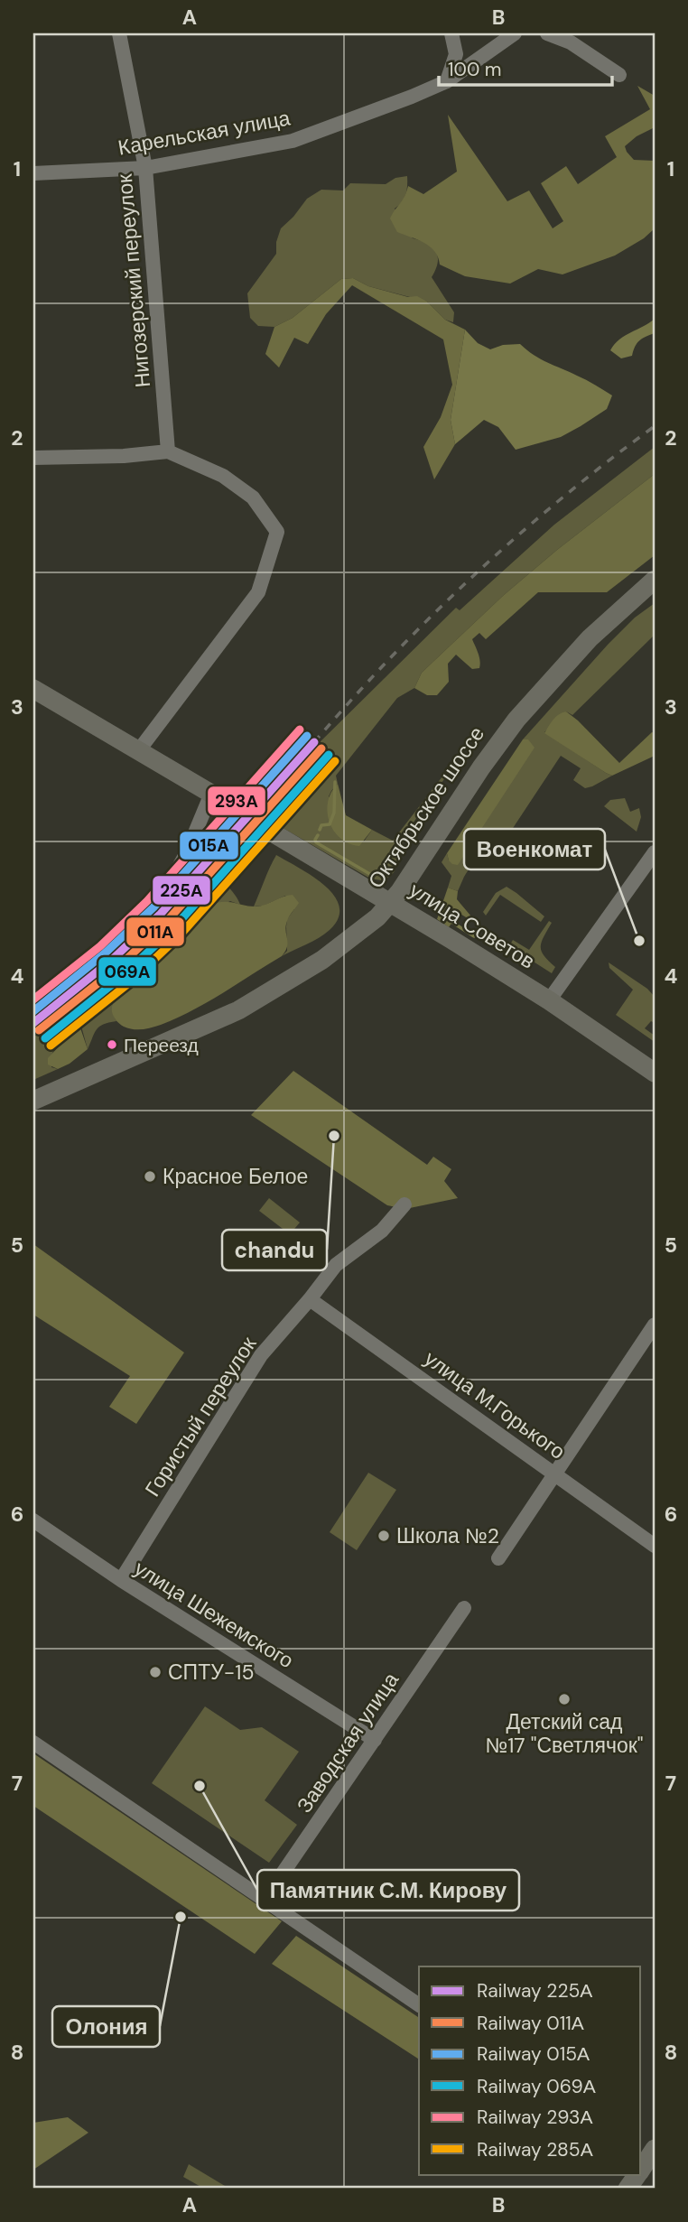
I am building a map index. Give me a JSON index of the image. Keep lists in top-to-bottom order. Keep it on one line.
{"streets":{"main road":["Октябрьское шоссе","улица Советов"],"street":["Карельская улица","Нигозерский переулок","улица М.Горького","Гористый переулок","улица Шежемского","Заводская улица"]},"crossings":[["Карельская улица","Нигозерский переулок"],["Октябрьское шоссе","улица Советов"],["улица М.Горького","Гористый переулок"],["Гористый переулок","улица Шежемского"],["улица Шежемского","Заводская улица"]],"places":["Военкомат","Переезд","chandu","Красное Белое","Школа №2","СПТУ-15","Детский сад №17 \"Светлячок\"","Памятник С.М. Кирову","Олония"],"lines":["rail line 293А","rail line 015А","rail line 225А","rail line 011А","rail line 069А","rail line 285А"],"legend":["Railway 225А","Railway 011А","Railway 015А","Railway 069А","Railway 293А","Railway 285А"],"scale_bar":"100 m","grid":{"columns":["A","B"],"rows":["1","2","3","4","5","6","7","8"]}}
